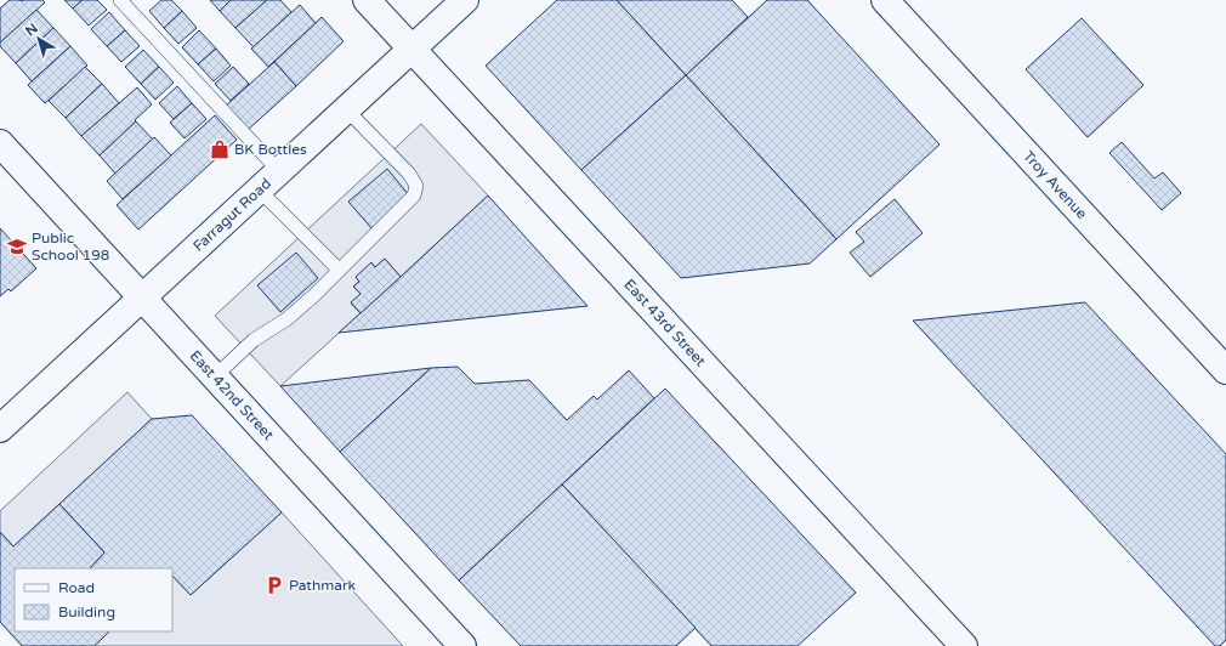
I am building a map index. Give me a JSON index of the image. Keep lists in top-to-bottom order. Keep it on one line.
{"streets":{"street":["Troy Avenue","Farragut Road","East 43rd Street","East 42nd Street"]},"crossings":[["Farragut Road","East 43rd Street"],["Farragut Road","East 42nd Street"]],"places":{"shop":["BK Bottles"],"school or university":["Public School 198"],"parking":["Pathmark"]},"legend":["Road","Building"],"north":"top left"}
